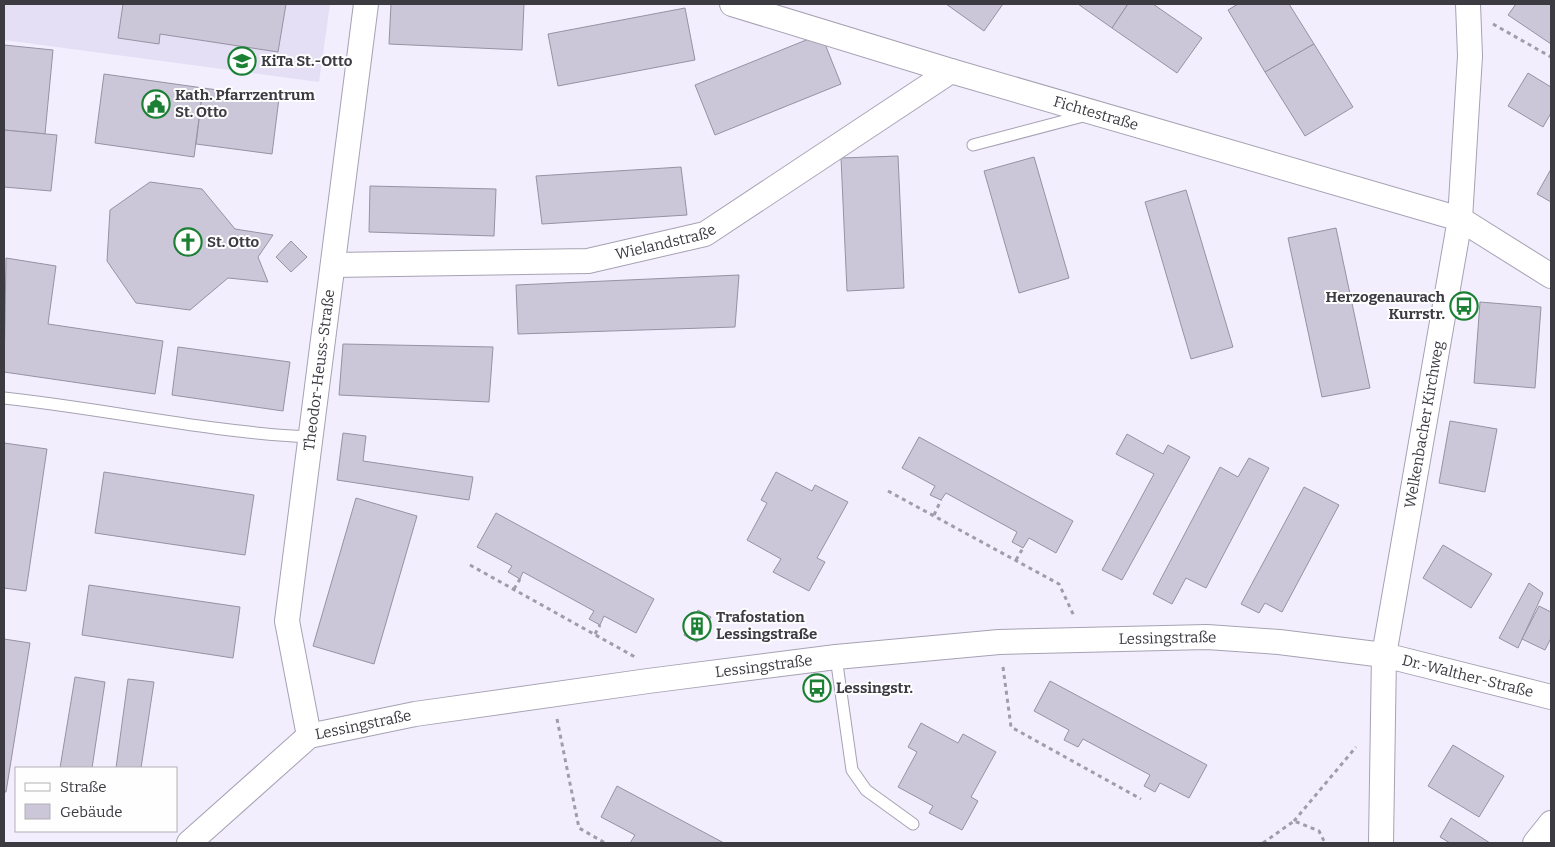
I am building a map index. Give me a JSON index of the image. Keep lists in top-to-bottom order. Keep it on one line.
{"streets":{"street":["Fichtestraße","Wielandstraße","Theodor-Heuss-Straße","Welkenbacher Kirchweg","Lessingstraße","Dr.-Walther-Straße"]},"crossings":[["Fichtestraße","Wielandstraße"],["Fichtestraße","Welkenbacher Kirchweg"],["Wielandstraße","Theodor-Heuss-Straße"],["Theodor-Heuss-Straße","Lessingstraße"],["Welkenbacher Kirchweg","Lessingstraße"],["Welkenbacher Kirchweg","Dr.-Walther-Straße"],["Lessingstraße","Dr.-Walther-Straße"]],"places":{"school or university":["KiTa St.-Otto"],"public building":["Kath. Pfarrzentrum St. Otto"],"church":["St. Otto"],"bus stop":["Herzogenaurach Kurrstr.","Lessingstr."],"building":["Trafostation Lessingstraße"]},"legend":["Straße","Gebäude"]}
